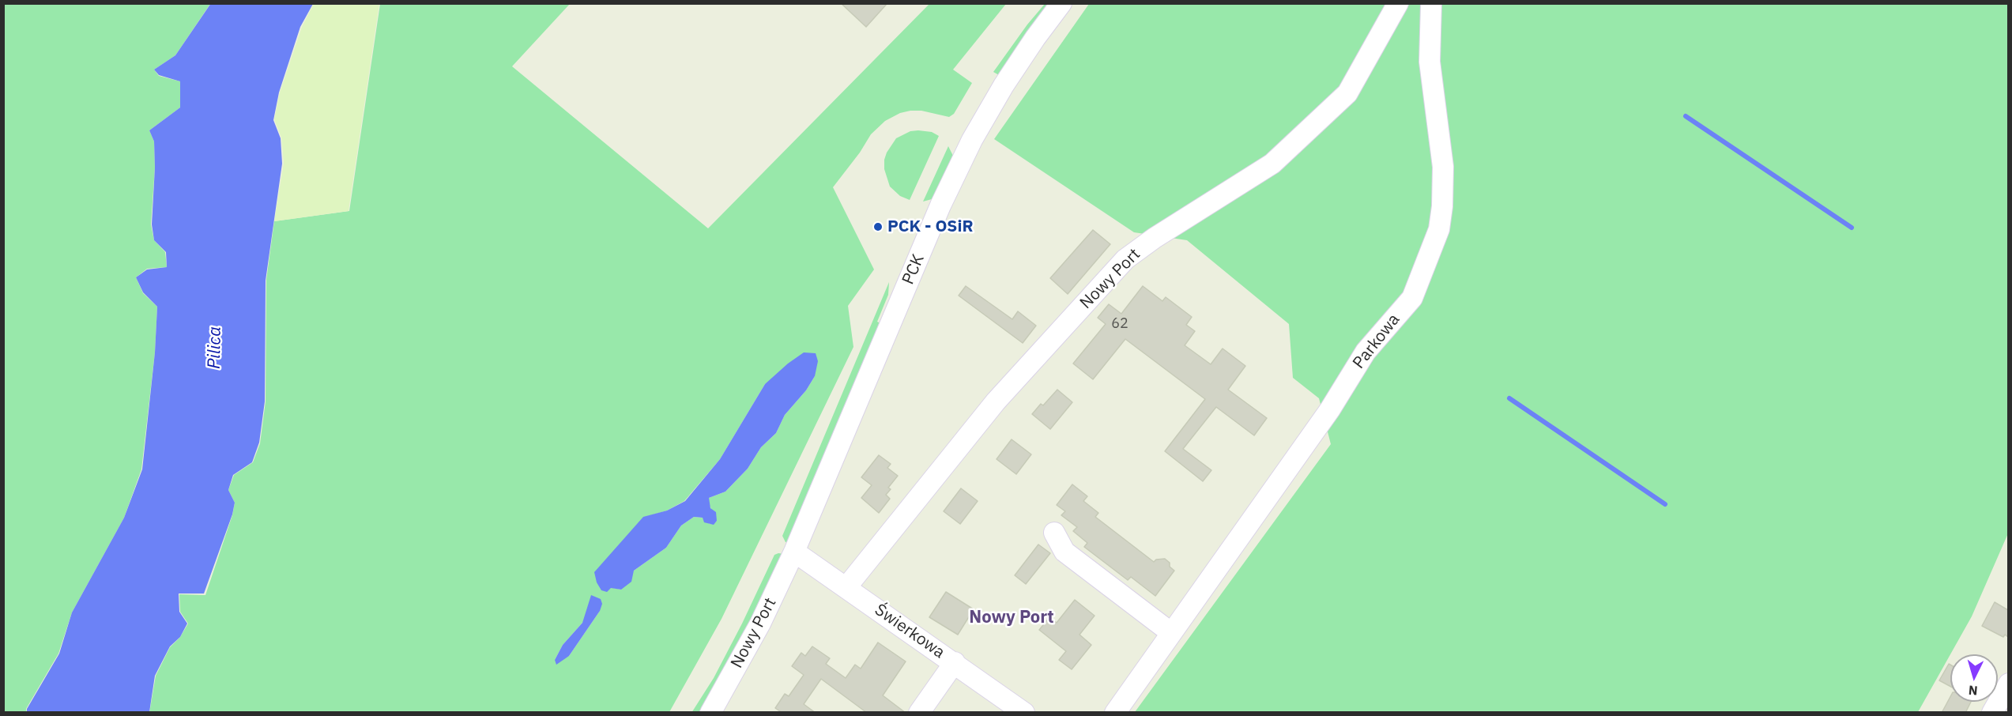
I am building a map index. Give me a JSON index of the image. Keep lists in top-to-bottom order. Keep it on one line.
{"streets":{"street":["PCK","Nowy Port","Parkowa","Świerkowa"]},"crossings":[["PCK","Nowy Port"],["PCK","Świerkowa"],["Nowy Port","Świerkowa"]],"districts":["Nowy Port"],"water":["Pilica"],"places":["PCK - OSiR"],"house_numbers":["62"],"north":"bottom"}
